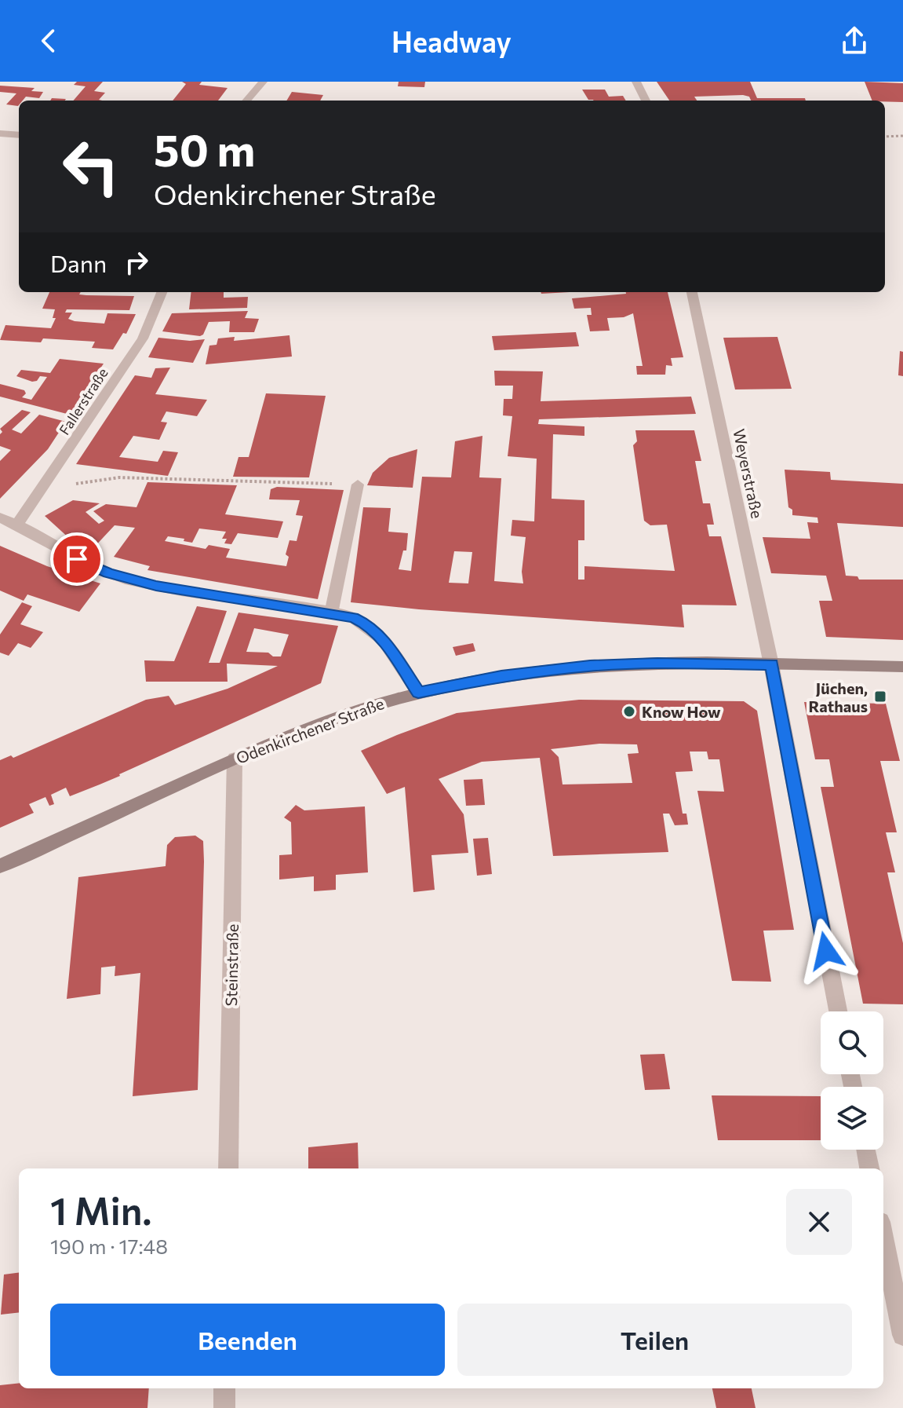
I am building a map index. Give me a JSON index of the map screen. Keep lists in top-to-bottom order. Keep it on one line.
{"streets":{"main road":["Odenkirchener Straße"],"street":["Fallerstraße","Weyerstraße","Steinstraße"]},"crossings":[["Weyerstraße","Odenkirchener Straße"],["Odenkirchener Straße","Steinstraße"]],"places":{"transit":["Jüchen, Rathaus"],"other":["Know How"]},"page":{"header":"Headway","turn":["50 m","Odenkirchener Straße"],"then":"Dann","heading":["1 Min.","190 m · 17:48"],"buttons":["Beenden","Teilen"]}}
